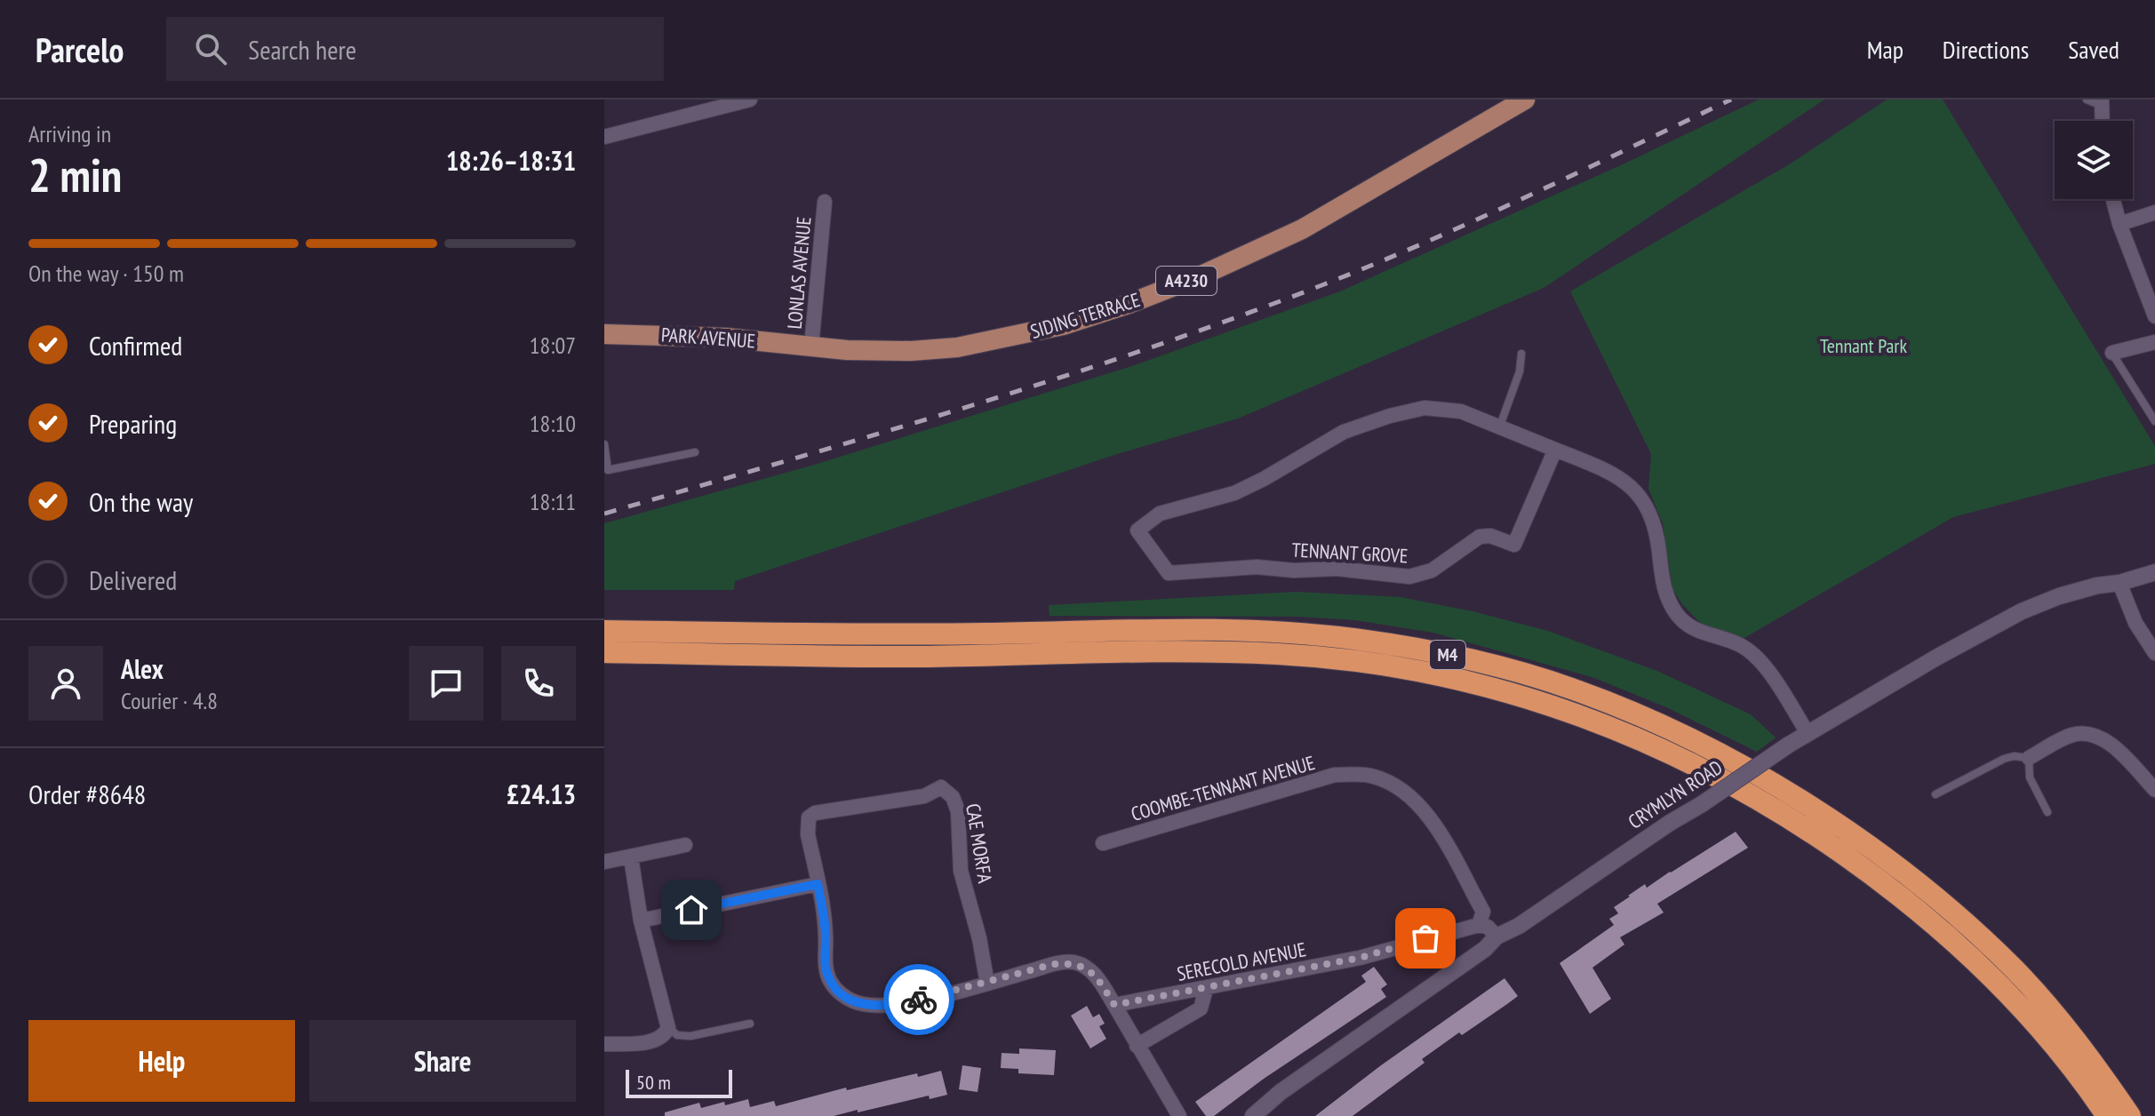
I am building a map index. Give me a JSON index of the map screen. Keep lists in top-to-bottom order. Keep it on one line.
{"streets":{"highway":["M4"],"main road":["A4230","SIDING TERRACE","PARK AVENUE"],"street":["LONLAS AVENUE","TENNANT GROVE","COOMBE-TENNANT AVENUE","CRYMLYN ROAD","CAE MORFA","SERECOLD AVENUE"]},"crossings":[["LONLAS AVENUE","SIDING TERRACE"],["LONLAS AVENUE","PARK AVENUE"],["SIDING TERRACE","PARK AVENUE"],["COOMBE-TENNANT AVENUE","SERECOLD AVENUE"],["CAE MORFA","SERECOLD AVENUE"]],"parks":["Tennant Park"],"scale_bar":"50 m","page":{"header":"Parcelo","search":"Search here","nav":["Map","Directions","Saved"],"heading":["2 min","Arriving in","18:26–18:31"],"panel":["Alex","Courier · 4.8","Order #8648","£24.13"],"bar":"On the way · 150 m","list":[["Confirmed","18:07"],["Preparing","18:10"],["On the way","18:11"],"Delivered"],"buttons":["Help","Share"],"scale":"50 m"}}
